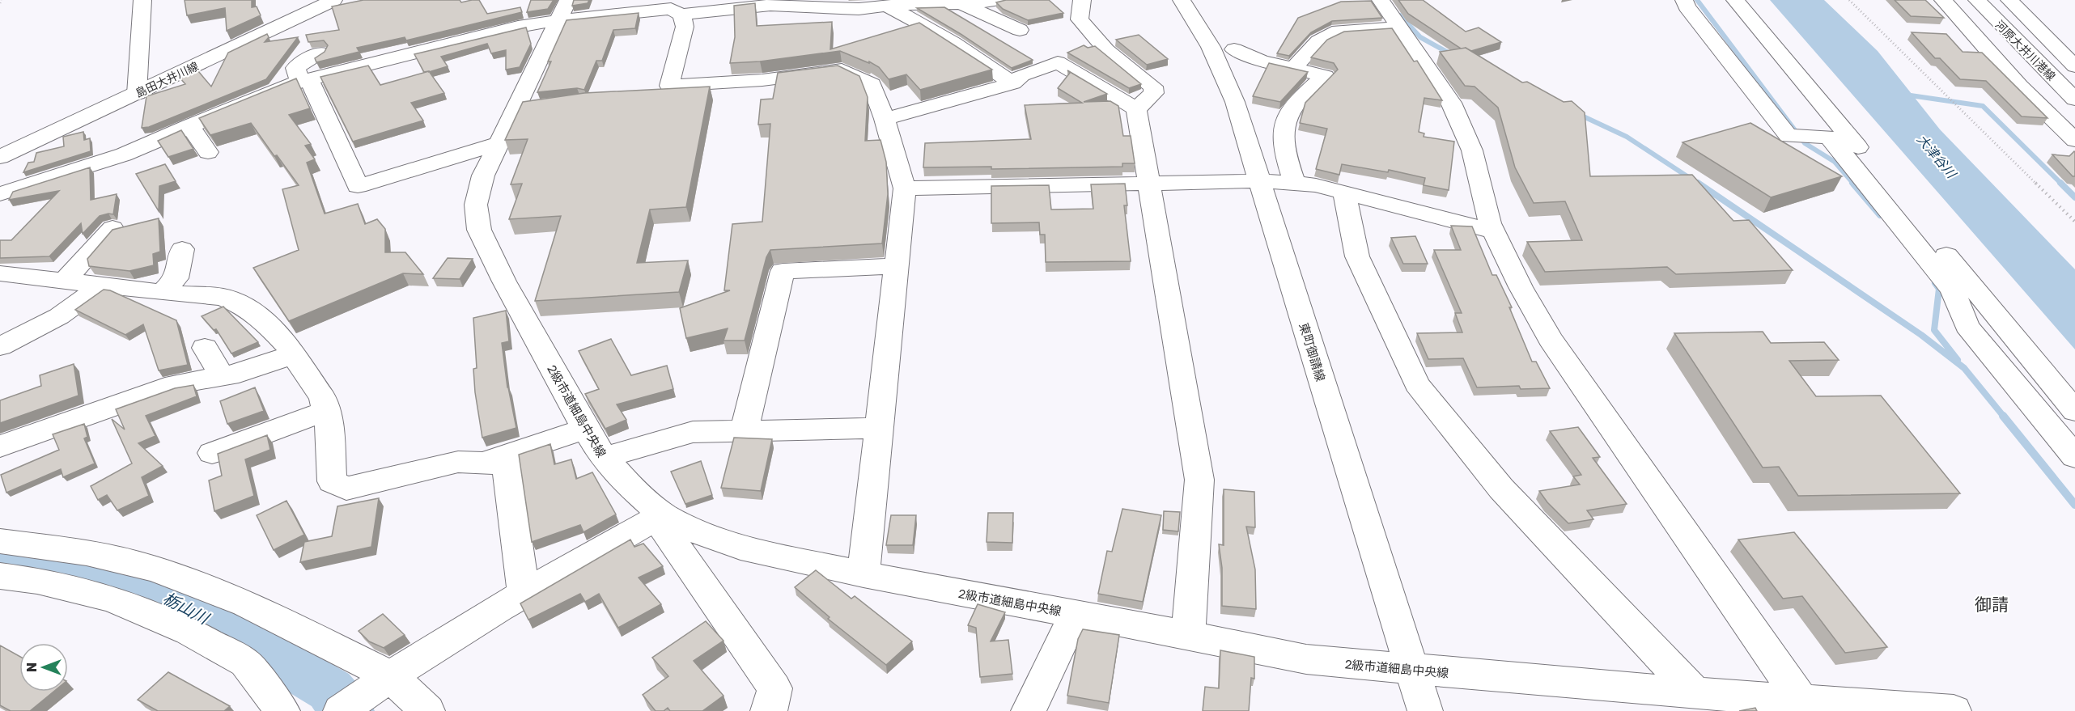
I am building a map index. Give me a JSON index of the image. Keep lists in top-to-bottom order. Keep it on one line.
{"streets":{"street":["河原大井川港線","島田大井川線","東町御請線","2級市道細島中央線"]},"crossings":[["東町御請線","2級市道細島中央線"]],"districts":["御請"],"water":["大津谷川","栃山川"],"north":"left"}
